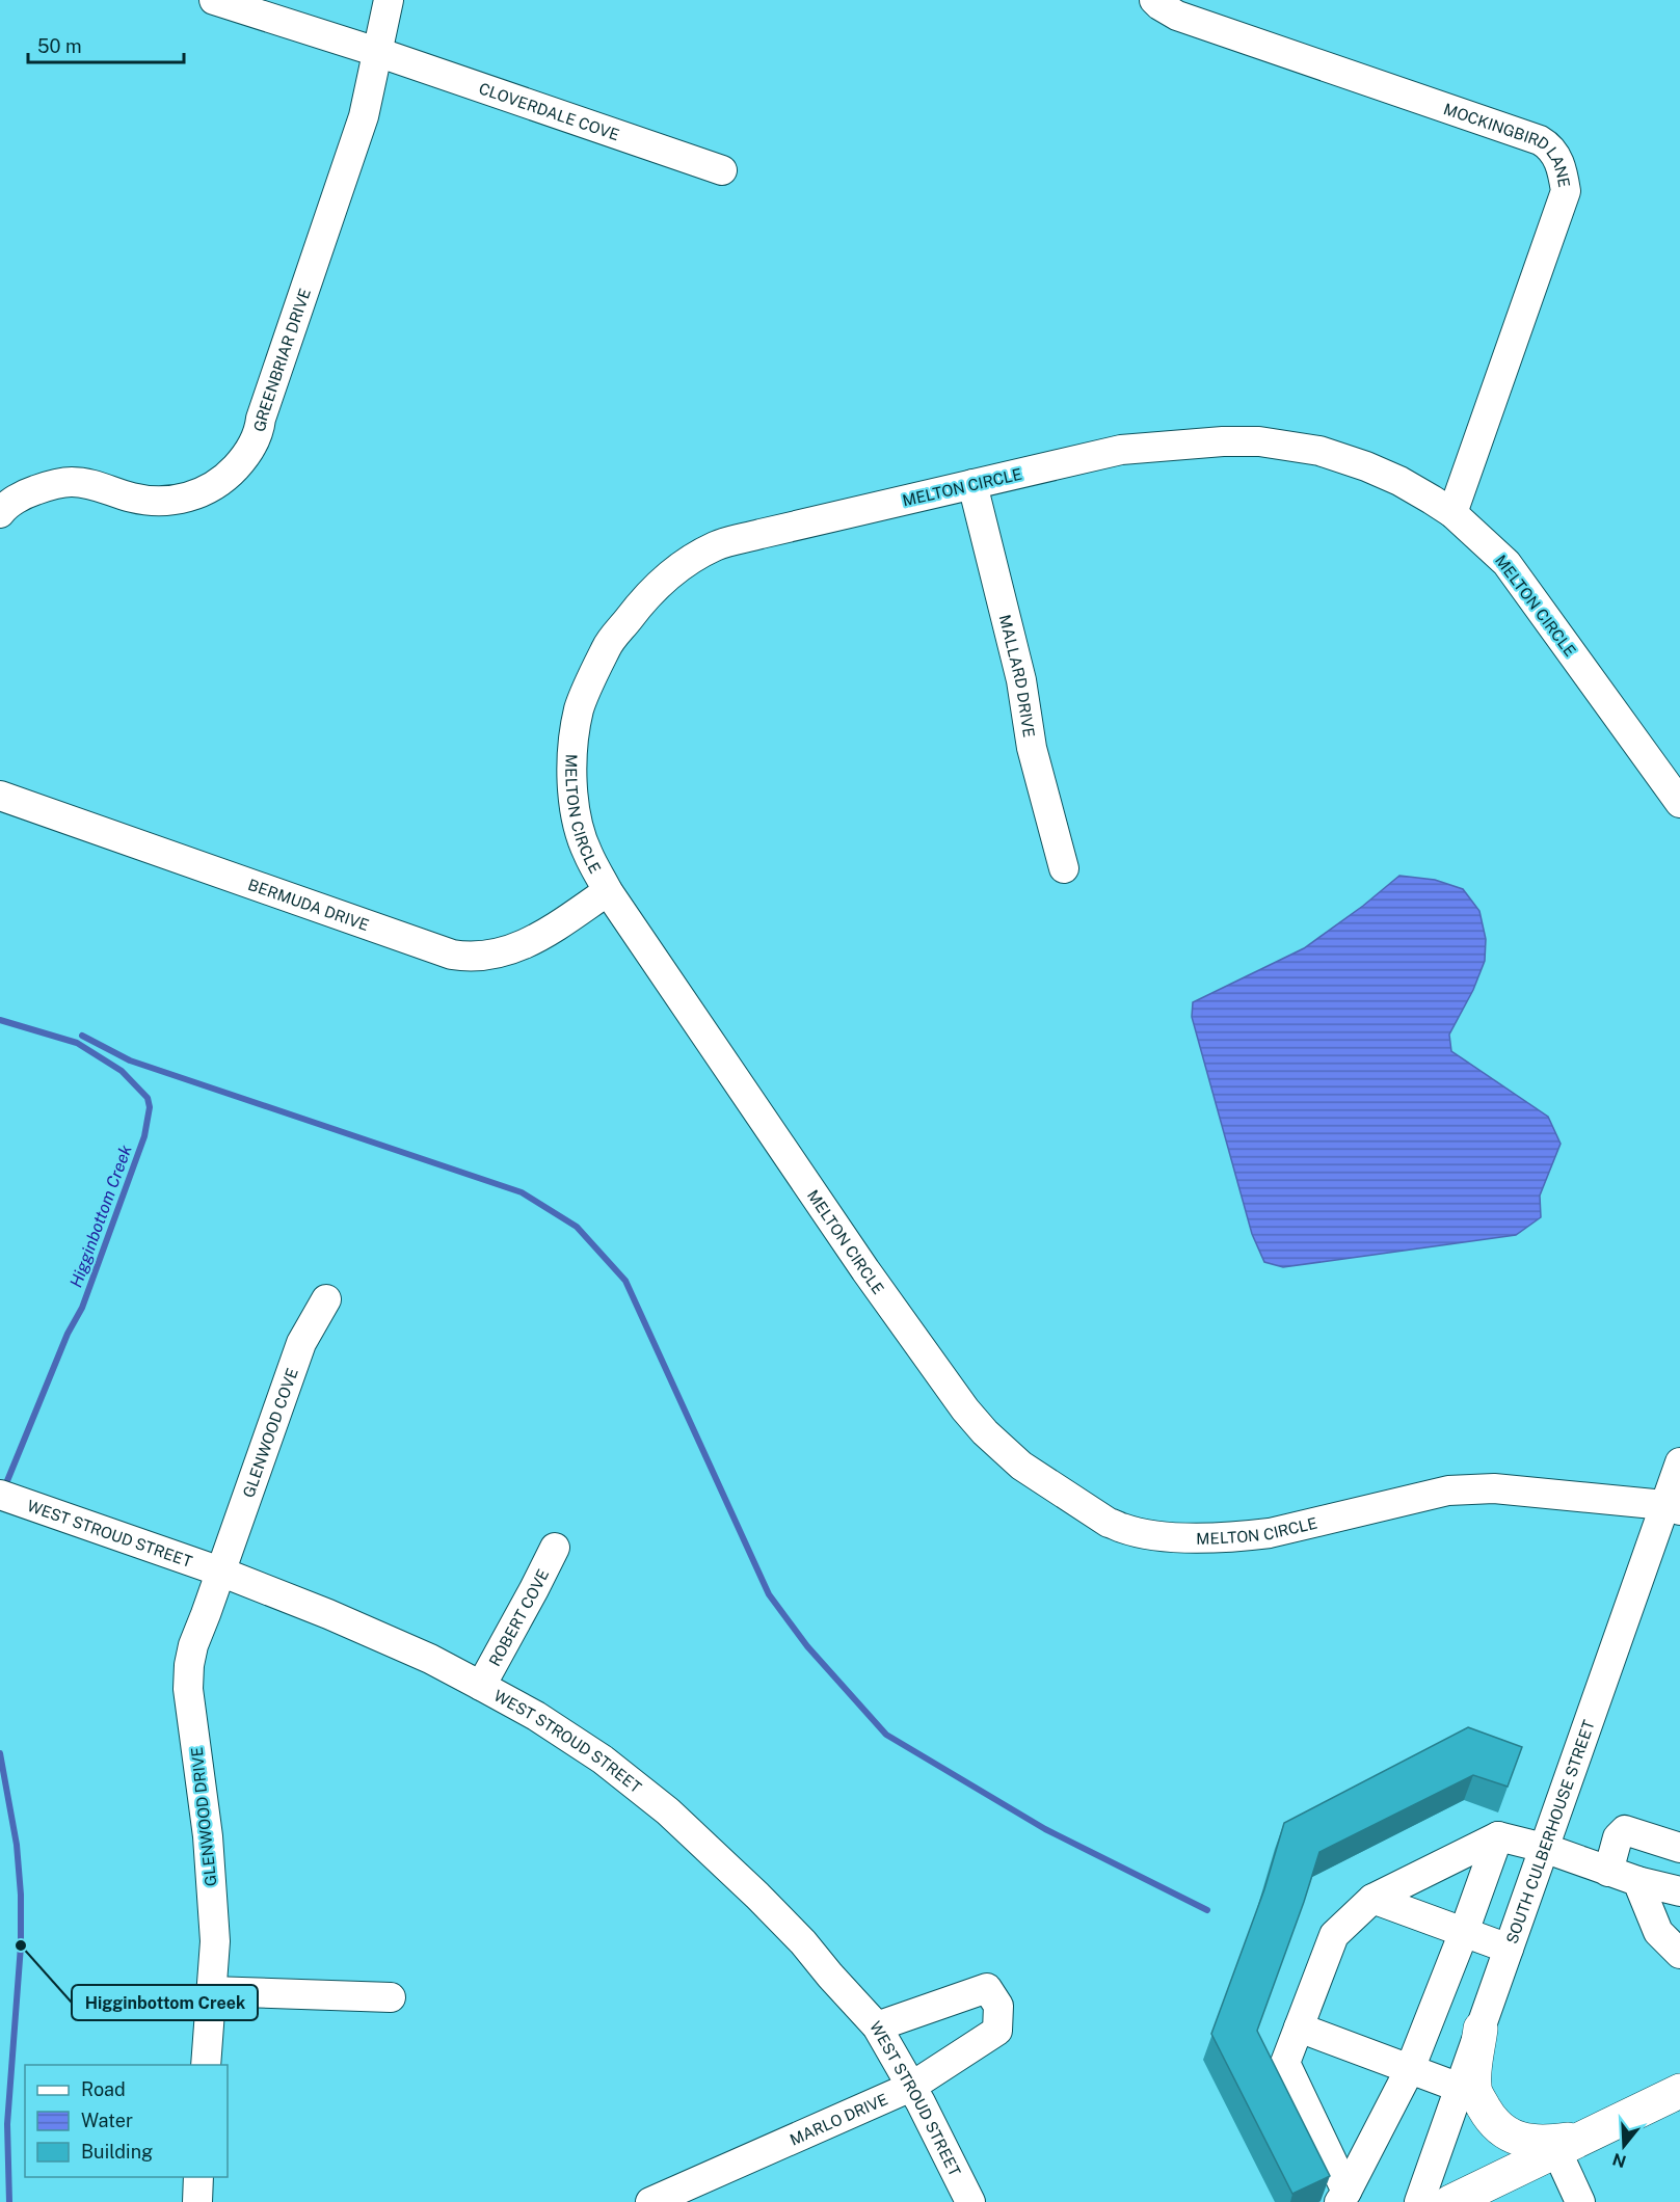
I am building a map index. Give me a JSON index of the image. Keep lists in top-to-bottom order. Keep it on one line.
{"streets":{"street":["CLOVERDALE COVE","MOCKINGBIRD LANE","GREENBRIAR DRIVE","MELTON CIRCLE","MALLARD DRIVE","BERMUDA DRIVE","GLENWOOD COVE","WEST STROUD STREET","ROBERT COVE","GLENWOOD DRIVE","SOUTH CULBERHOUSE STREET","MARLO DRIVE"]},"crossings":[["CLOVERDALE COVE","GREENBRIAR DRIVE"],["MOCKINGBIRD LANE","MELTON CIRCLE"],["MELTON CIRCLE","MALLARD DRIVE"],["MELTON CIRCLE","BERMUDA DRIVE"],["MELTON CIRCLE","SOUTH CULBERHOUSE STREET"],["GLENWOOD COVE","WEST STROUD STREET"],["GLENWOOD COVE","GLENWOOD DRIVE"],["WEST STROUD STREET","ROBERT COVE"],["WEST STROUD STREET","GLENWOOD DRIVE"],["WEST STROUD STREET","MARLO DRIVE"]],"water":["Higginbottom Creek"],"places":["Higginbottom Creek"],"legend":["Road","Water","Building"],"scale_bar":"50 m","north":"bottom"}
